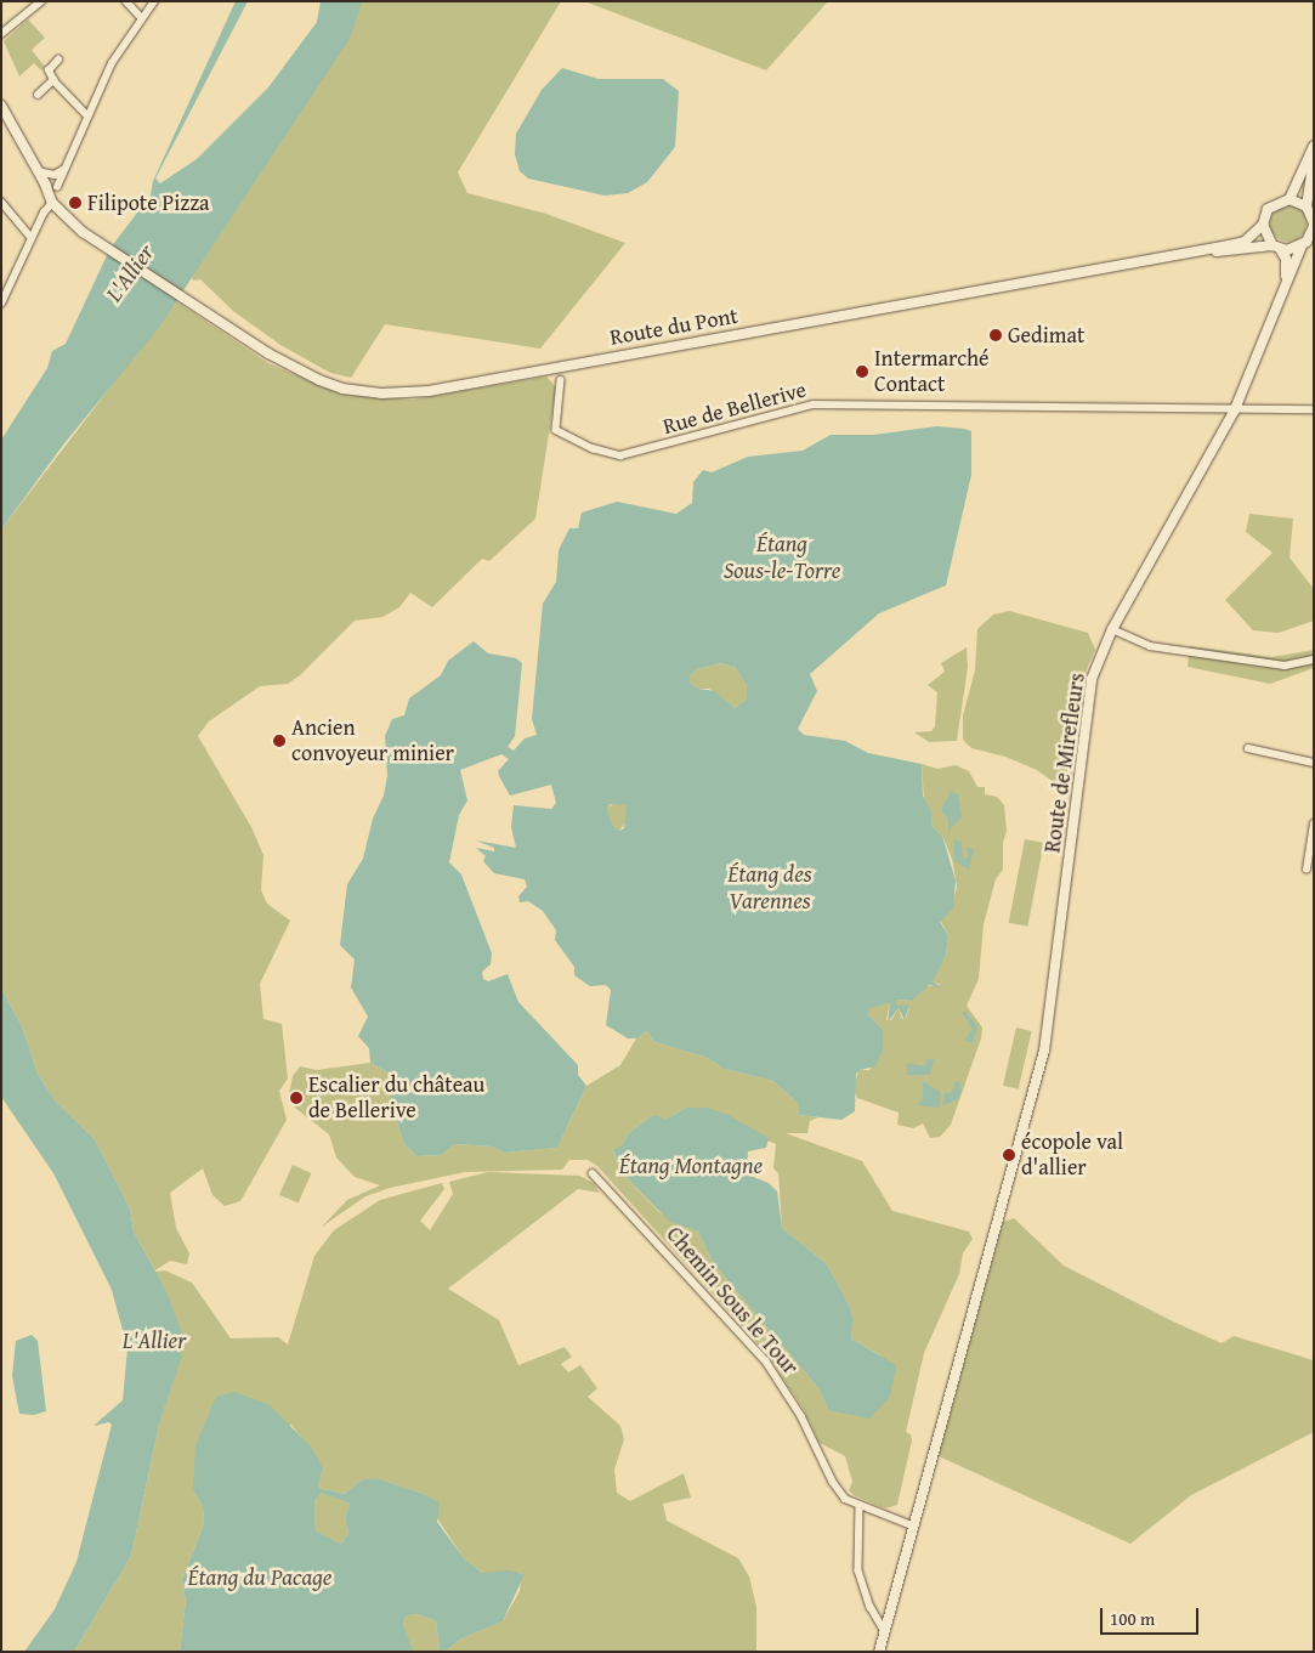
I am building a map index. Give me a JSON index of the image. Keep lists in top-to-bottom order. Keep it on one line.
{"streets":{"main road":["Route du Pont","Route de Mirefleurs"],"street":["Rue de Bellerive","Chemin Sous le Tour"]},"crossings":[["Route du Pont","Route de Mirefleurs"],["Rue de Bellerive","Route de Mirefleurs"],["Route de Mirefleurs","Chemin Sous le Tour"]],"water":["L'Allier","Étang Sous-le-Torre","Étang des Varennes","Étang Montagne","Étang du Pacage"],"places":["Filipote Pizza","Gedimat","Intermarché Contact","Ancien convoyeur minier","Escalier du château de Bellerive","écopole val d'allier"],"scale_bar":"100 m"}
